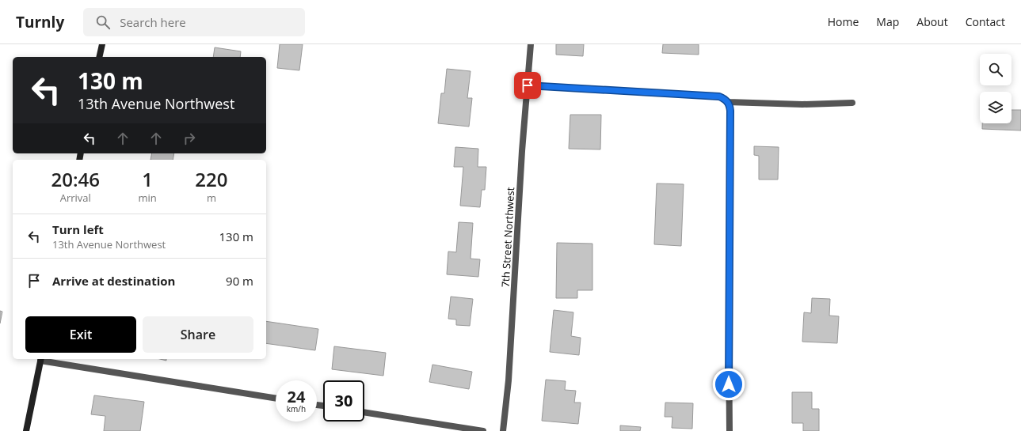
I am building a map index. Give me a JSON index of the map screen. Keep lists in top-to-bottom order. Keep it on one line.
{"streets":{"street":["7th Street Northwest"]},"page":{"header":"Turnly","search":"Search here","nav":["Home","Map","About","Contact"],"turn":["130 m","13th Avenue Northwest"],"eta":["20:46","Arrival","1","min","220","m"],"list":[{"name":"Turn left","note":"13th Avenue Northwest","value":"130 m"},{"name":"Arrive at destination","value":"90 m"}],"buttons":["Exit","Share"],"speed":"24 km/h","limit":"30"}}
